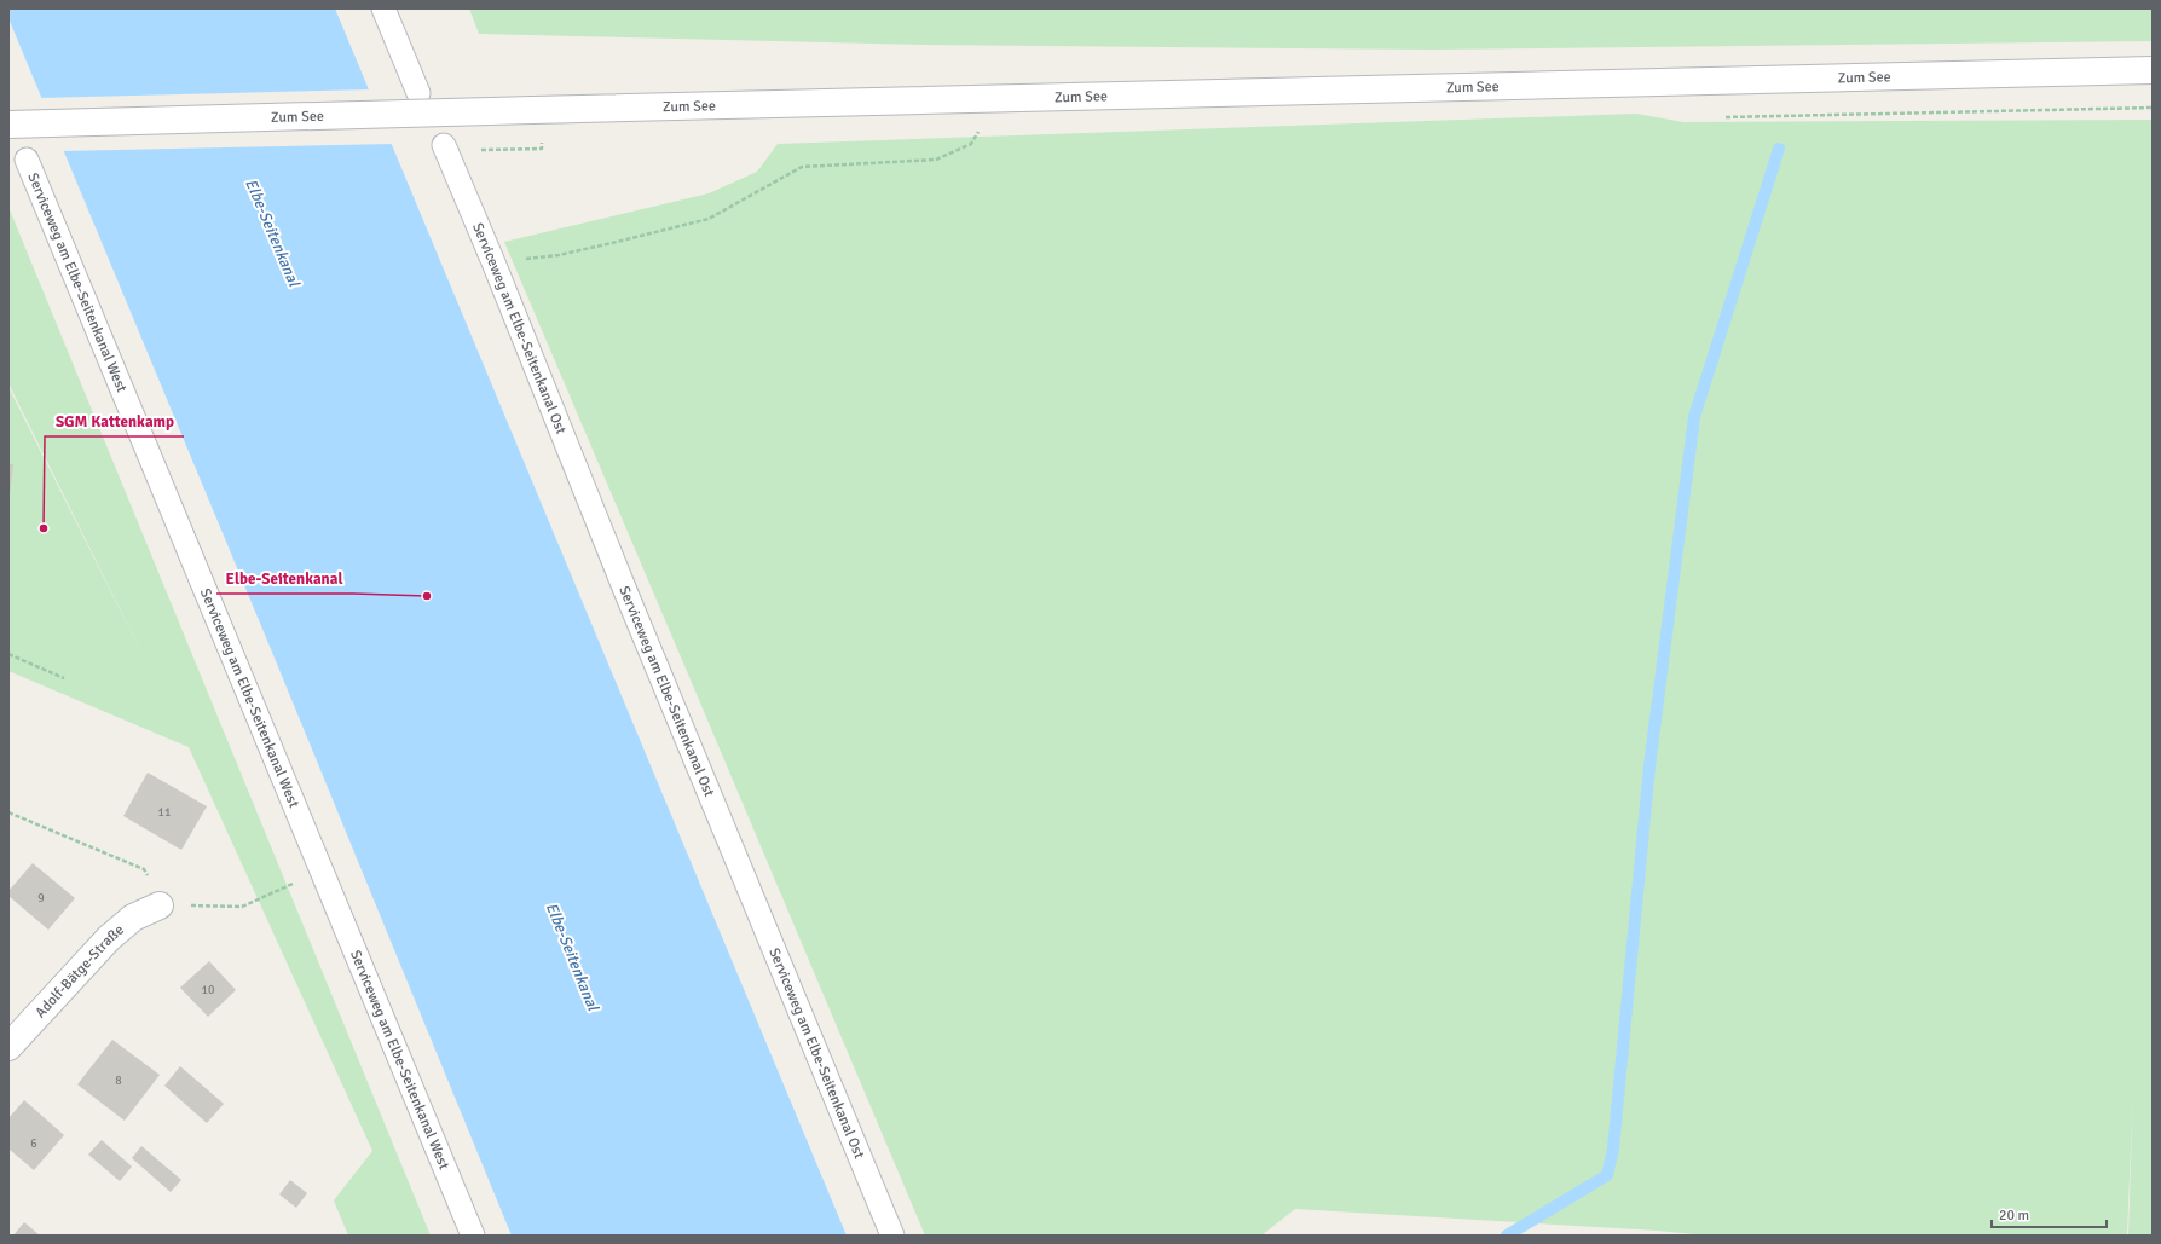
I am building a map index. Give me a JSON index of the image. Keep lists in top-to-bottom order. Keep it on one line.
{"streets":{"street":["Zum See","Adolf-Bätge-Straße"],"lane":["Serviceweg am Elbe-Seitenkanal West","Serviceweg am Elbe-Seitenkanal Ost"]},"water":["Elbe-Seitenkanal"],"places":["SGM Kattenkamp","Elbe-Seitenkanal"],"house_numbers":["11","9","10","8","6"],"scale_bar":"20 m"}
